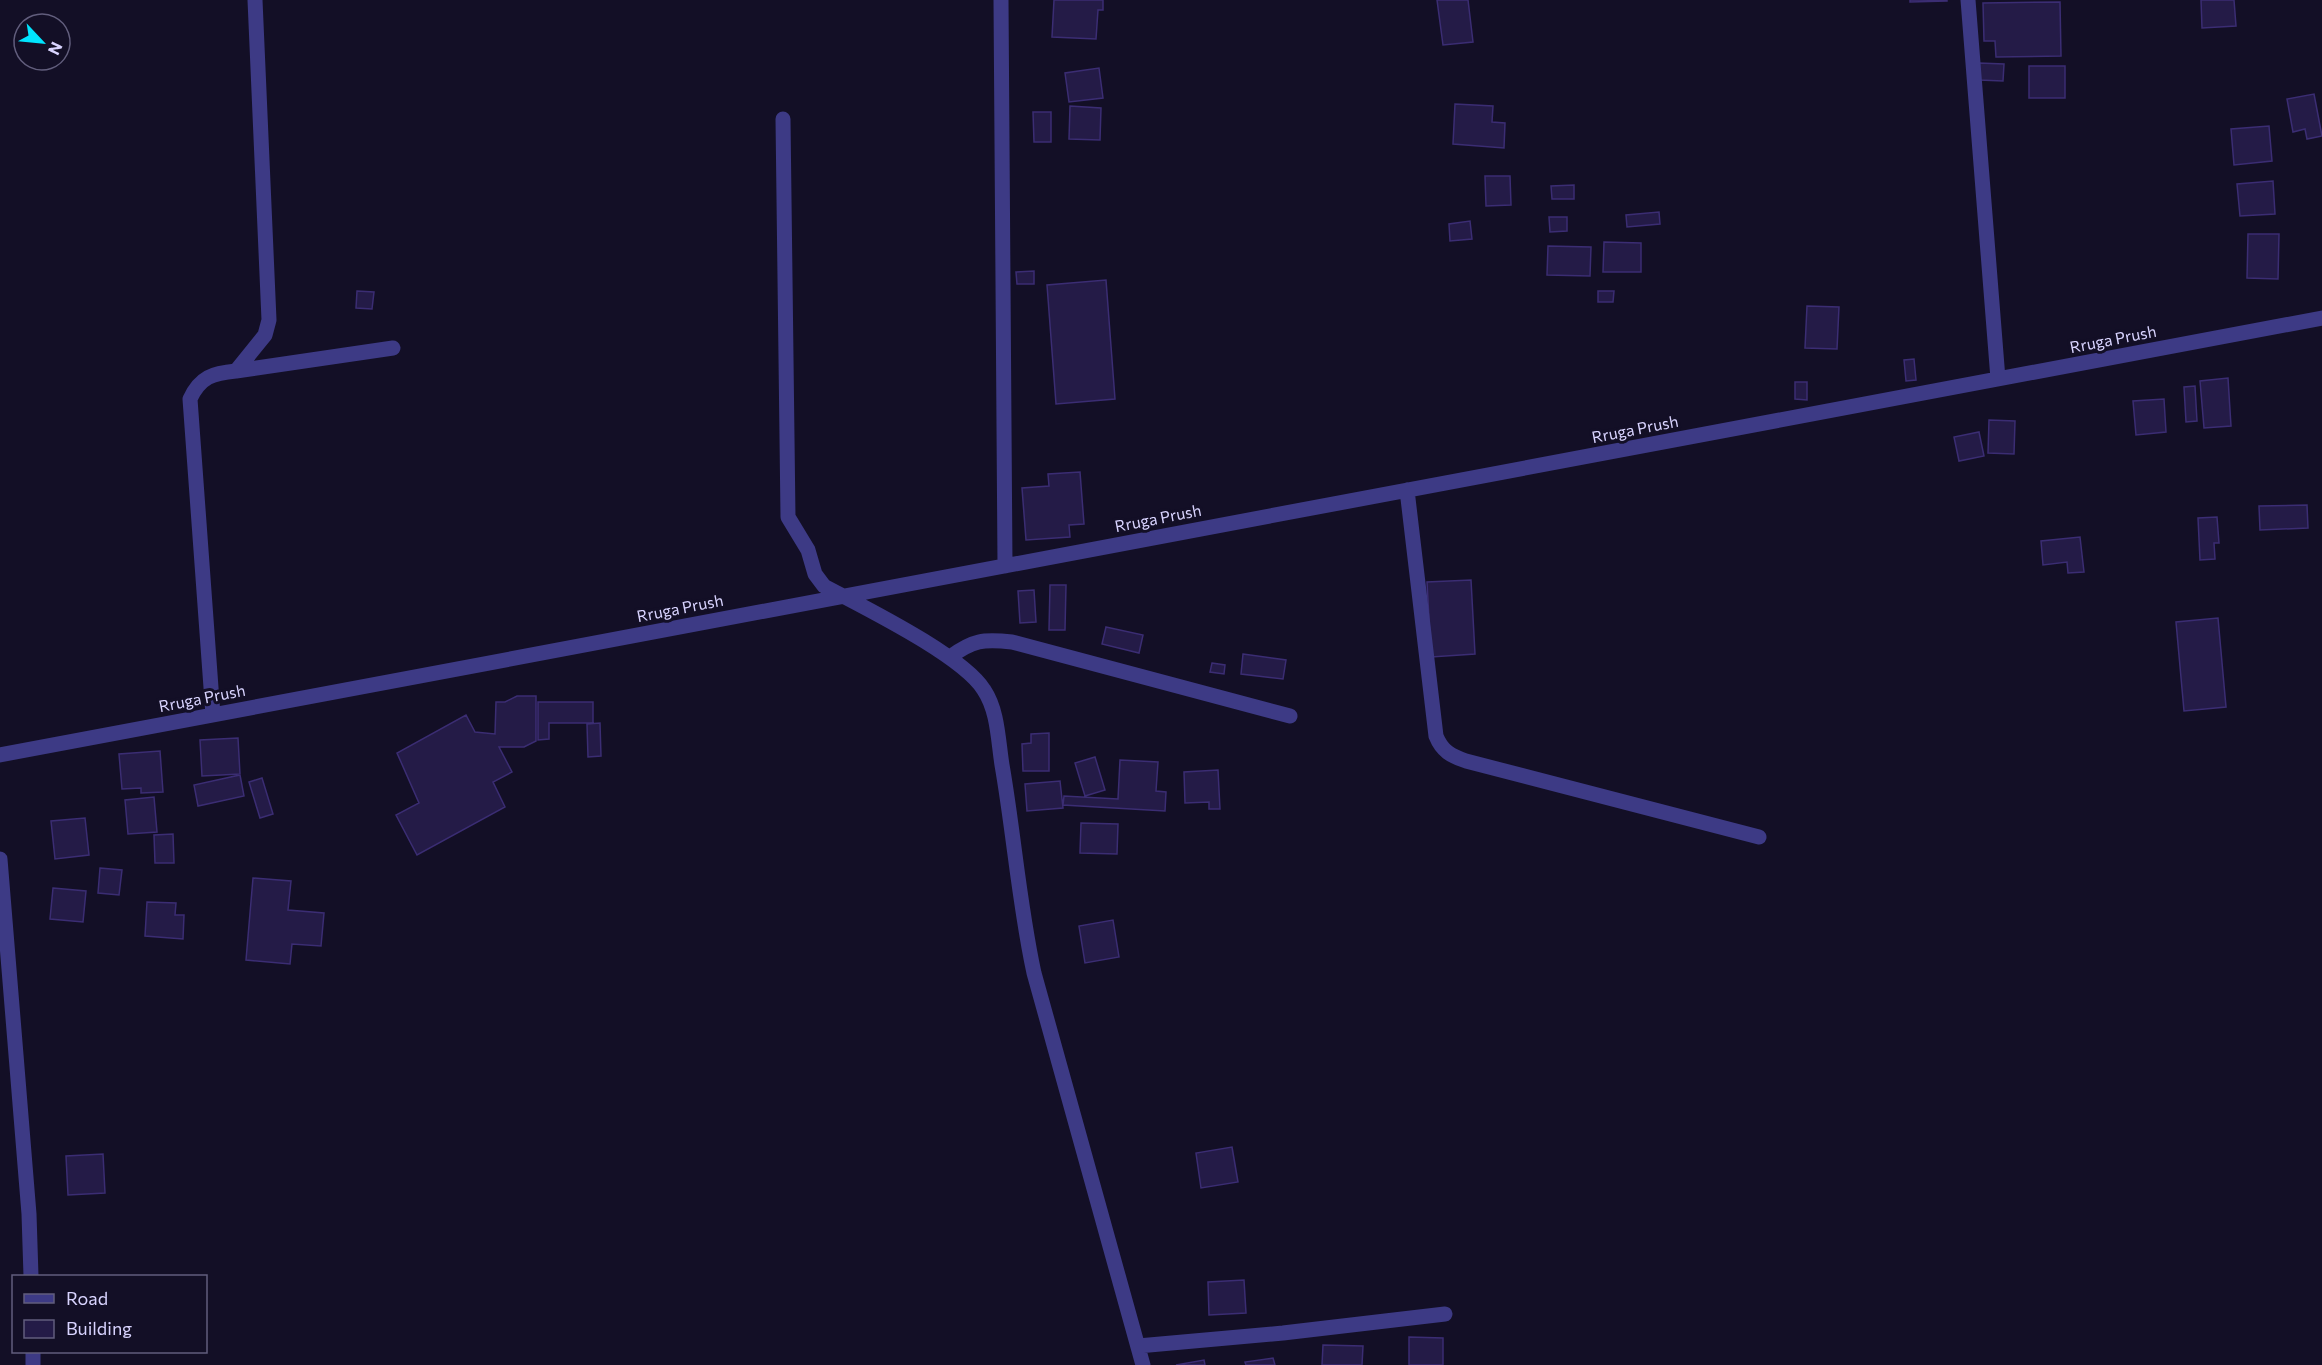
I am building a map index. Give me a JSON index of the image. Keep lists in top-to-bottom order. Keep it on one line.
{"streets":{"street":["Rruga Prush"]},"legend":["Road","Building"],"north":"bottom right"}
